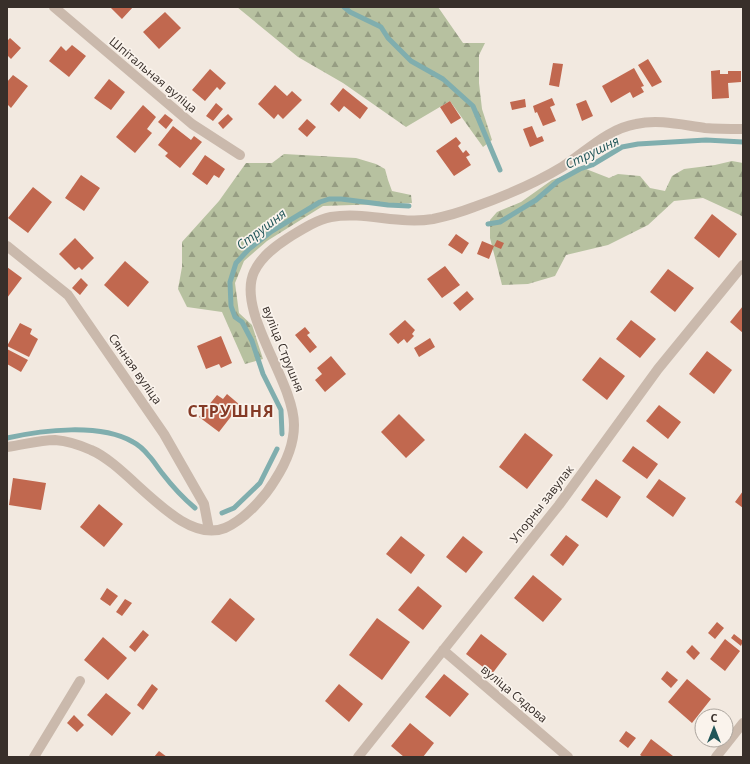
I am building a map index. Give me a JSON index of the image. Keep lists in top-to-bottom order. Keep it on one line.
{"streets":{"street":["Шпітальная вуліца","вуліца Струшня","Сянная вуліца","Упорны завулак","вуліца Сядова"]},"crossings":[["вуліца Струшня","Сянная вуліца"],["Упорны завулак","вуліца Сядова"]],"districts":["СТРУШНЯ"],"water":["Струшня"],"north":"top"}
